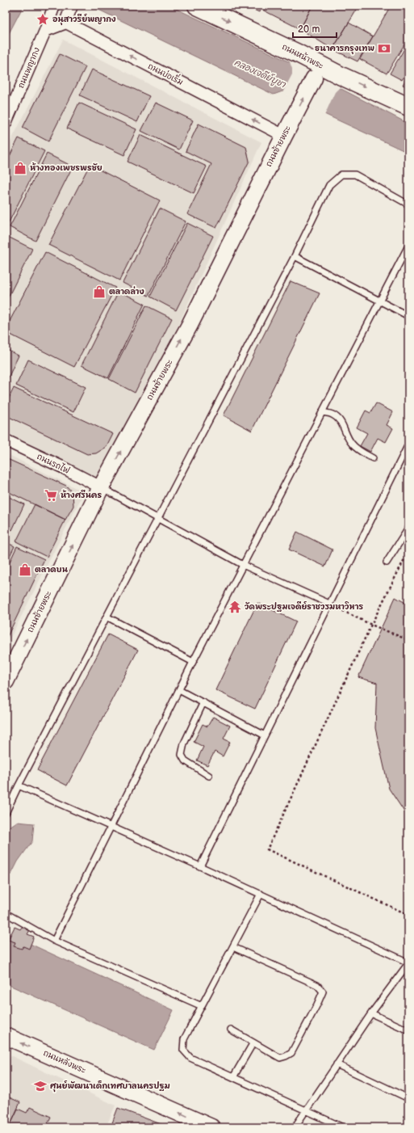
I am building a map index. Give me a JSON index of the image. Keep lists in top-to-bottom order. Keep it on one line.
{"streets":{"main road":["ถนนหน้าพระ"],"street":["ถนนพญากง","ถนนบ่อเริ่ม","ถนนซ้ายพระ","ถนนรถไฟ","ถนนหลังพระ"]},"crossings":[["ถนนบ่อเริ่ม","ถนนซ้ายพระ"],["ถนนซ้ายพระ","ถนนรถไฟ"]],"one_way":["ถนนหน้าพระ","ถนนบ่อเริ่ม","ถนนซ้ายพระ","ถนนหลังพระ"],"water":["คลองเจดีย์บูชา"],"places":{"place":["อนุสาวรีย์พญากง"],"bank":["ธนาคารกรุงเทพ"],"shop":["ห้างทองเพชรพรชัย","ตลาดล่าง","ตลาดบน"],"supermarket":["ห้างศรีนคร"],"temple":["วัดพระปฐมเจดีย์ราชวรมหาวิหาร"],"school or university":["ศุนย์พัฒนาเด็กเทศบาลนครปฐม"]},"scale_bar":"20 m"}
